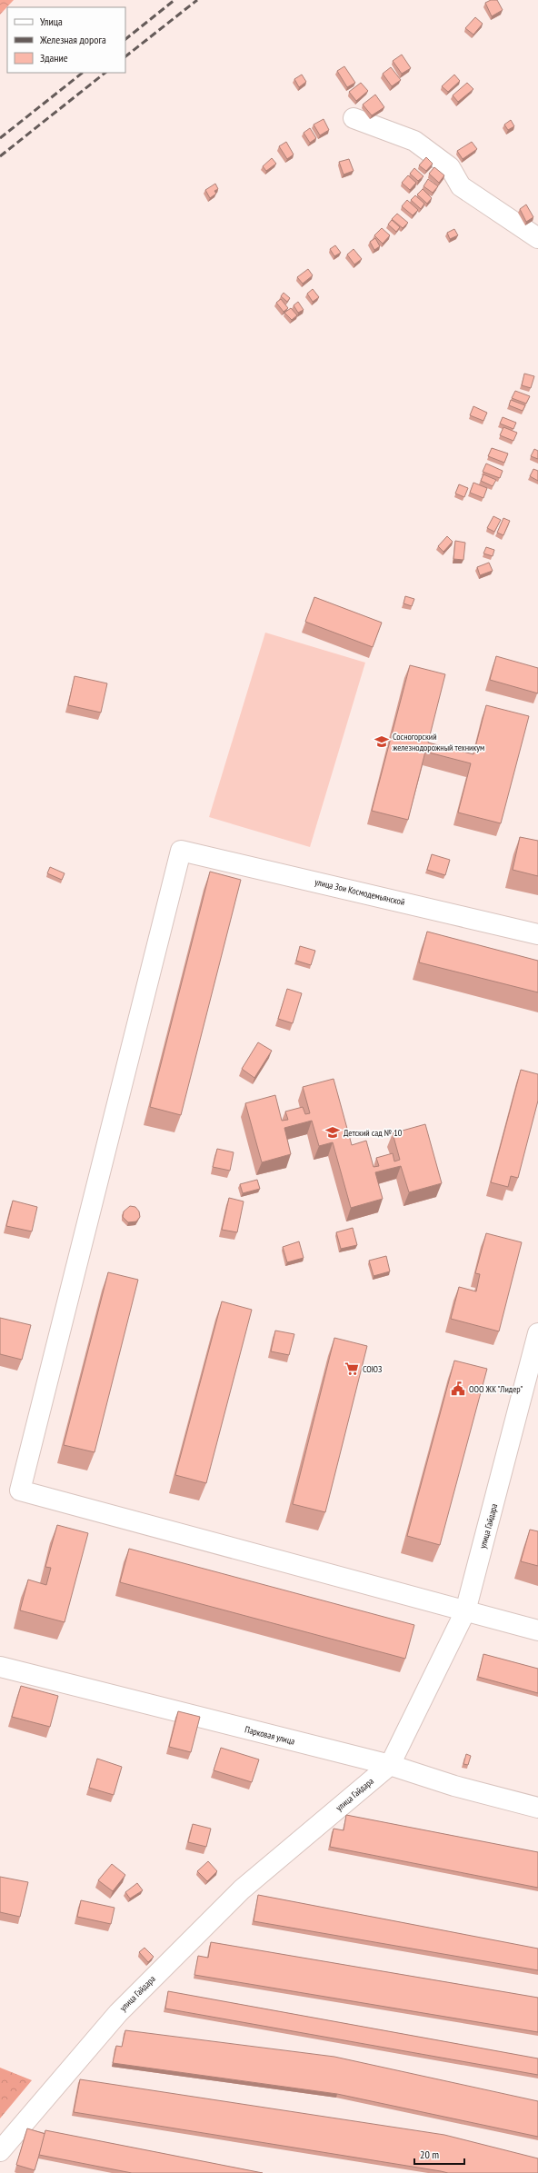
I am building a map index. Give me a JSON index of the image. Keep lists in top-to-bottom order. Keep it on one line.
{"streets":{"street":["улица Зои Космодемьянской","улица Гайдара","Парковая улица"]},"crossings":[["улица Зои Космодемьянской","улица Гайдара"],["улица Гайдара","Парковая улица"]],"places":{"school or university":["Сосногорский железнодорожный техникум","Детский сад № 10"],"supermarket":["СОЮЗ"],"public building":["ООО ЖК \"Лидер\""]},"legend":["Улица","Железная дорога","Здание"],"scale_bar":"20 m"}
